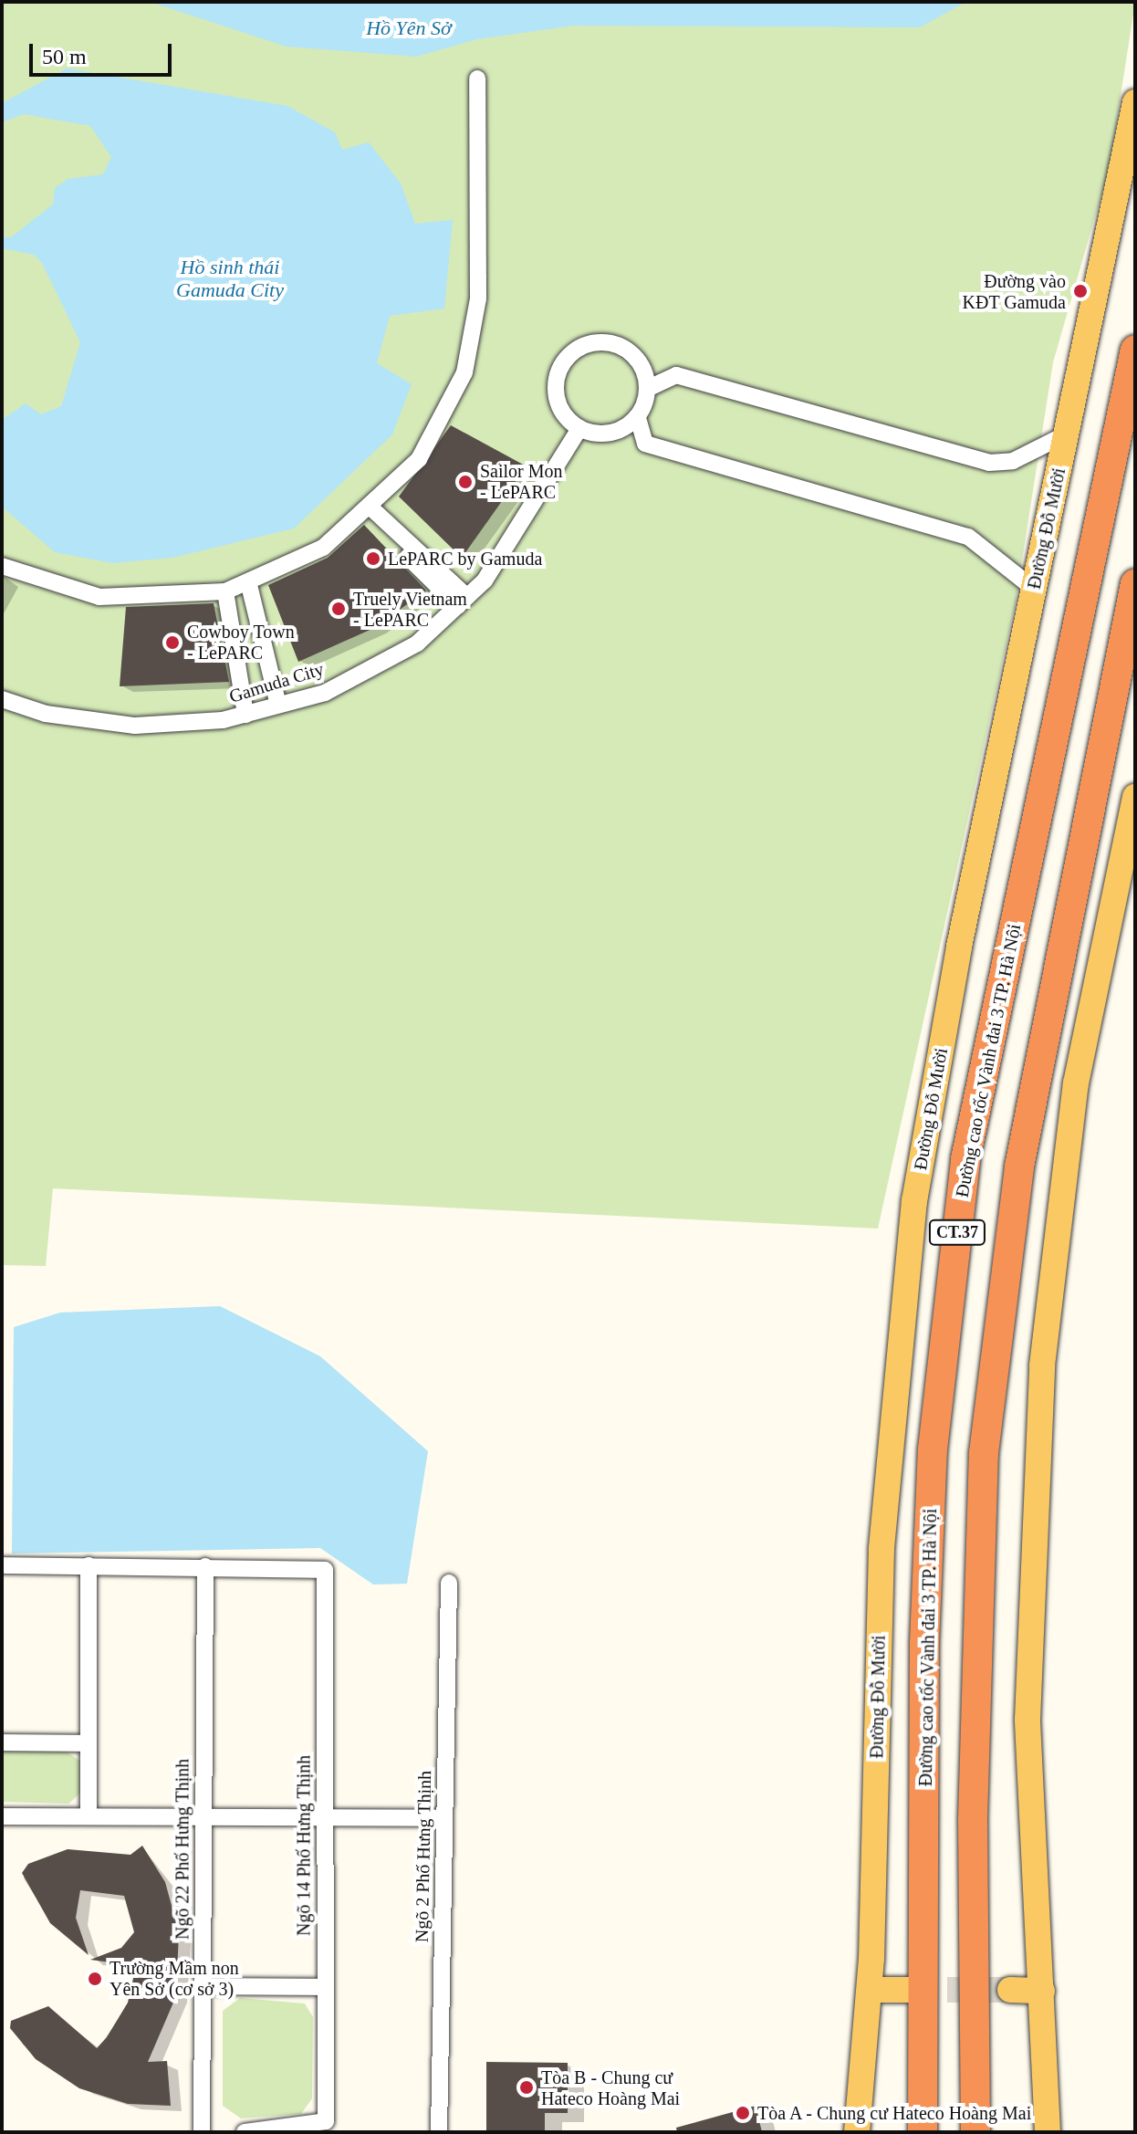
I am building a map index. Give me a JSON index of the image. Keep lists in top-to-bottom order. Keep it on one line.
{"streets":{"highway":["Đường cao tốc Vành đai 3 TP. Hà Nội","CT.37"],"main road":["Đường Đỗ Mười"],"street":["Gamuda City","Ngõ 14 Phố Hưng Thịnh","Ngõ 22 Phố Hưng Thịnh","Ngõ 2 Phố Hưng Thịnh"]},"crossings":[["Ngõ 14 Phố Hưng Thịnh","Ngõ 22 Phố Hưng Thịnh"]],"water":["Hồ Yên Sở","Hồ sinh thái Gamuda City"],"places":["Đường vào KĐT Gamuda","Sailor Mon - LePARC","LePARC by Gamuda","Truely Vietnam - LePARC","Cowboy Town - LePARC","Trường Mầm non Yên Sở (cơ sở 3)","Tòa B - Chung cư Hateco Hoàng Mai","Tòa A - Chung cư Hateco Hoàng Mai"],"scale_bar":"50 m"}
